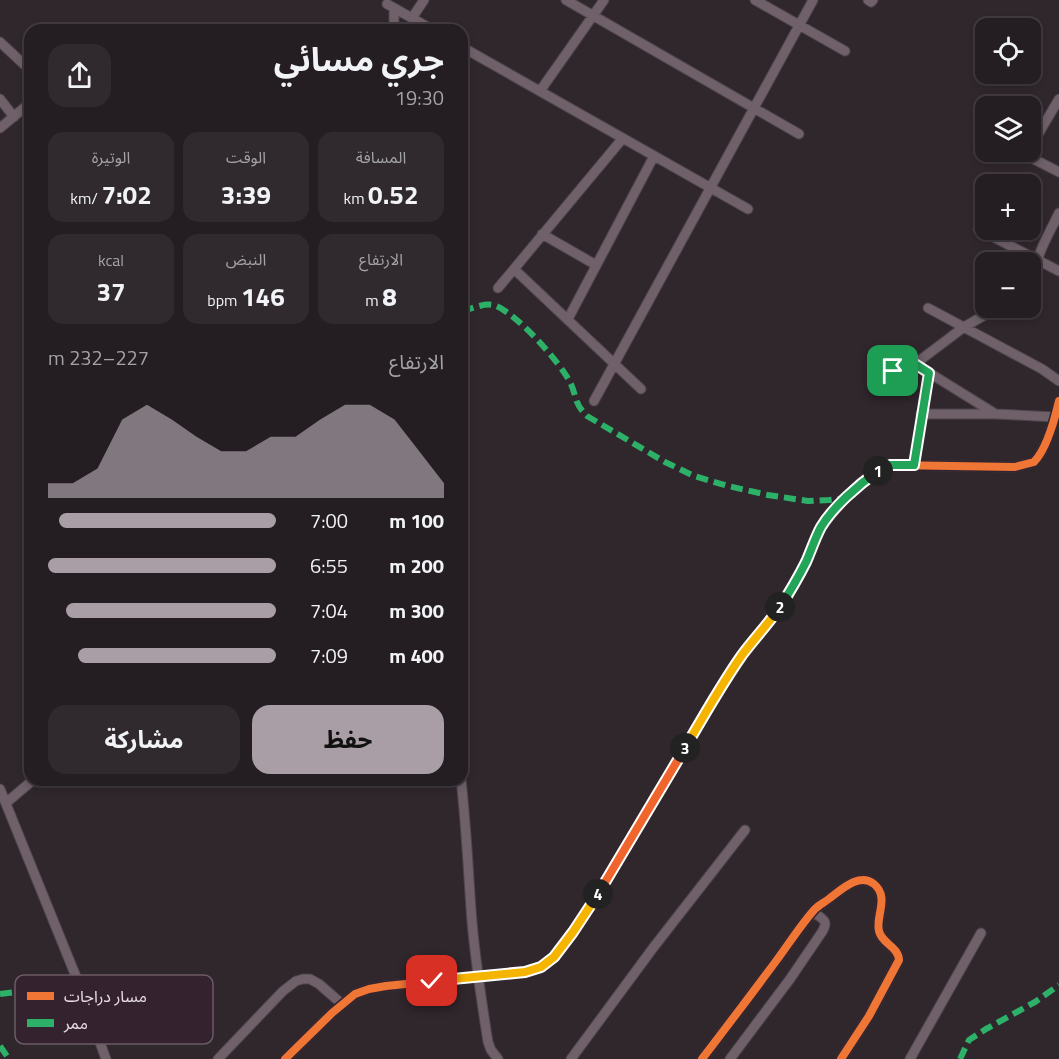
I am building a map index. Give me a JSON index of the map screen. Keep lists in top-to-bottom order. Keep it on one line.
{"legend":["مسار دراجات","ممر"],"page":{"map_buttons":["+","−"],"heading":["جري مسائي","19:30"],"stats":[["المسافة","0.52 km"],["الوقت","3:39"],["الوتيرة","7:02 /km"],["الارتفاع","8 m"],["النبض","146 bpm"],["kcal","37"]],"chart":["الارتفاع","227–232 m"],"pins":["1","2","3","4"],"list":[{"name":"100 m","note":"7:00"},{"name":"200 m","note":"6:55"},{"name":"300 m","note":"7:04"},{"name":"400 m","note":"7:09"}],"buttons":["حفظ","مشاركة"]}}
